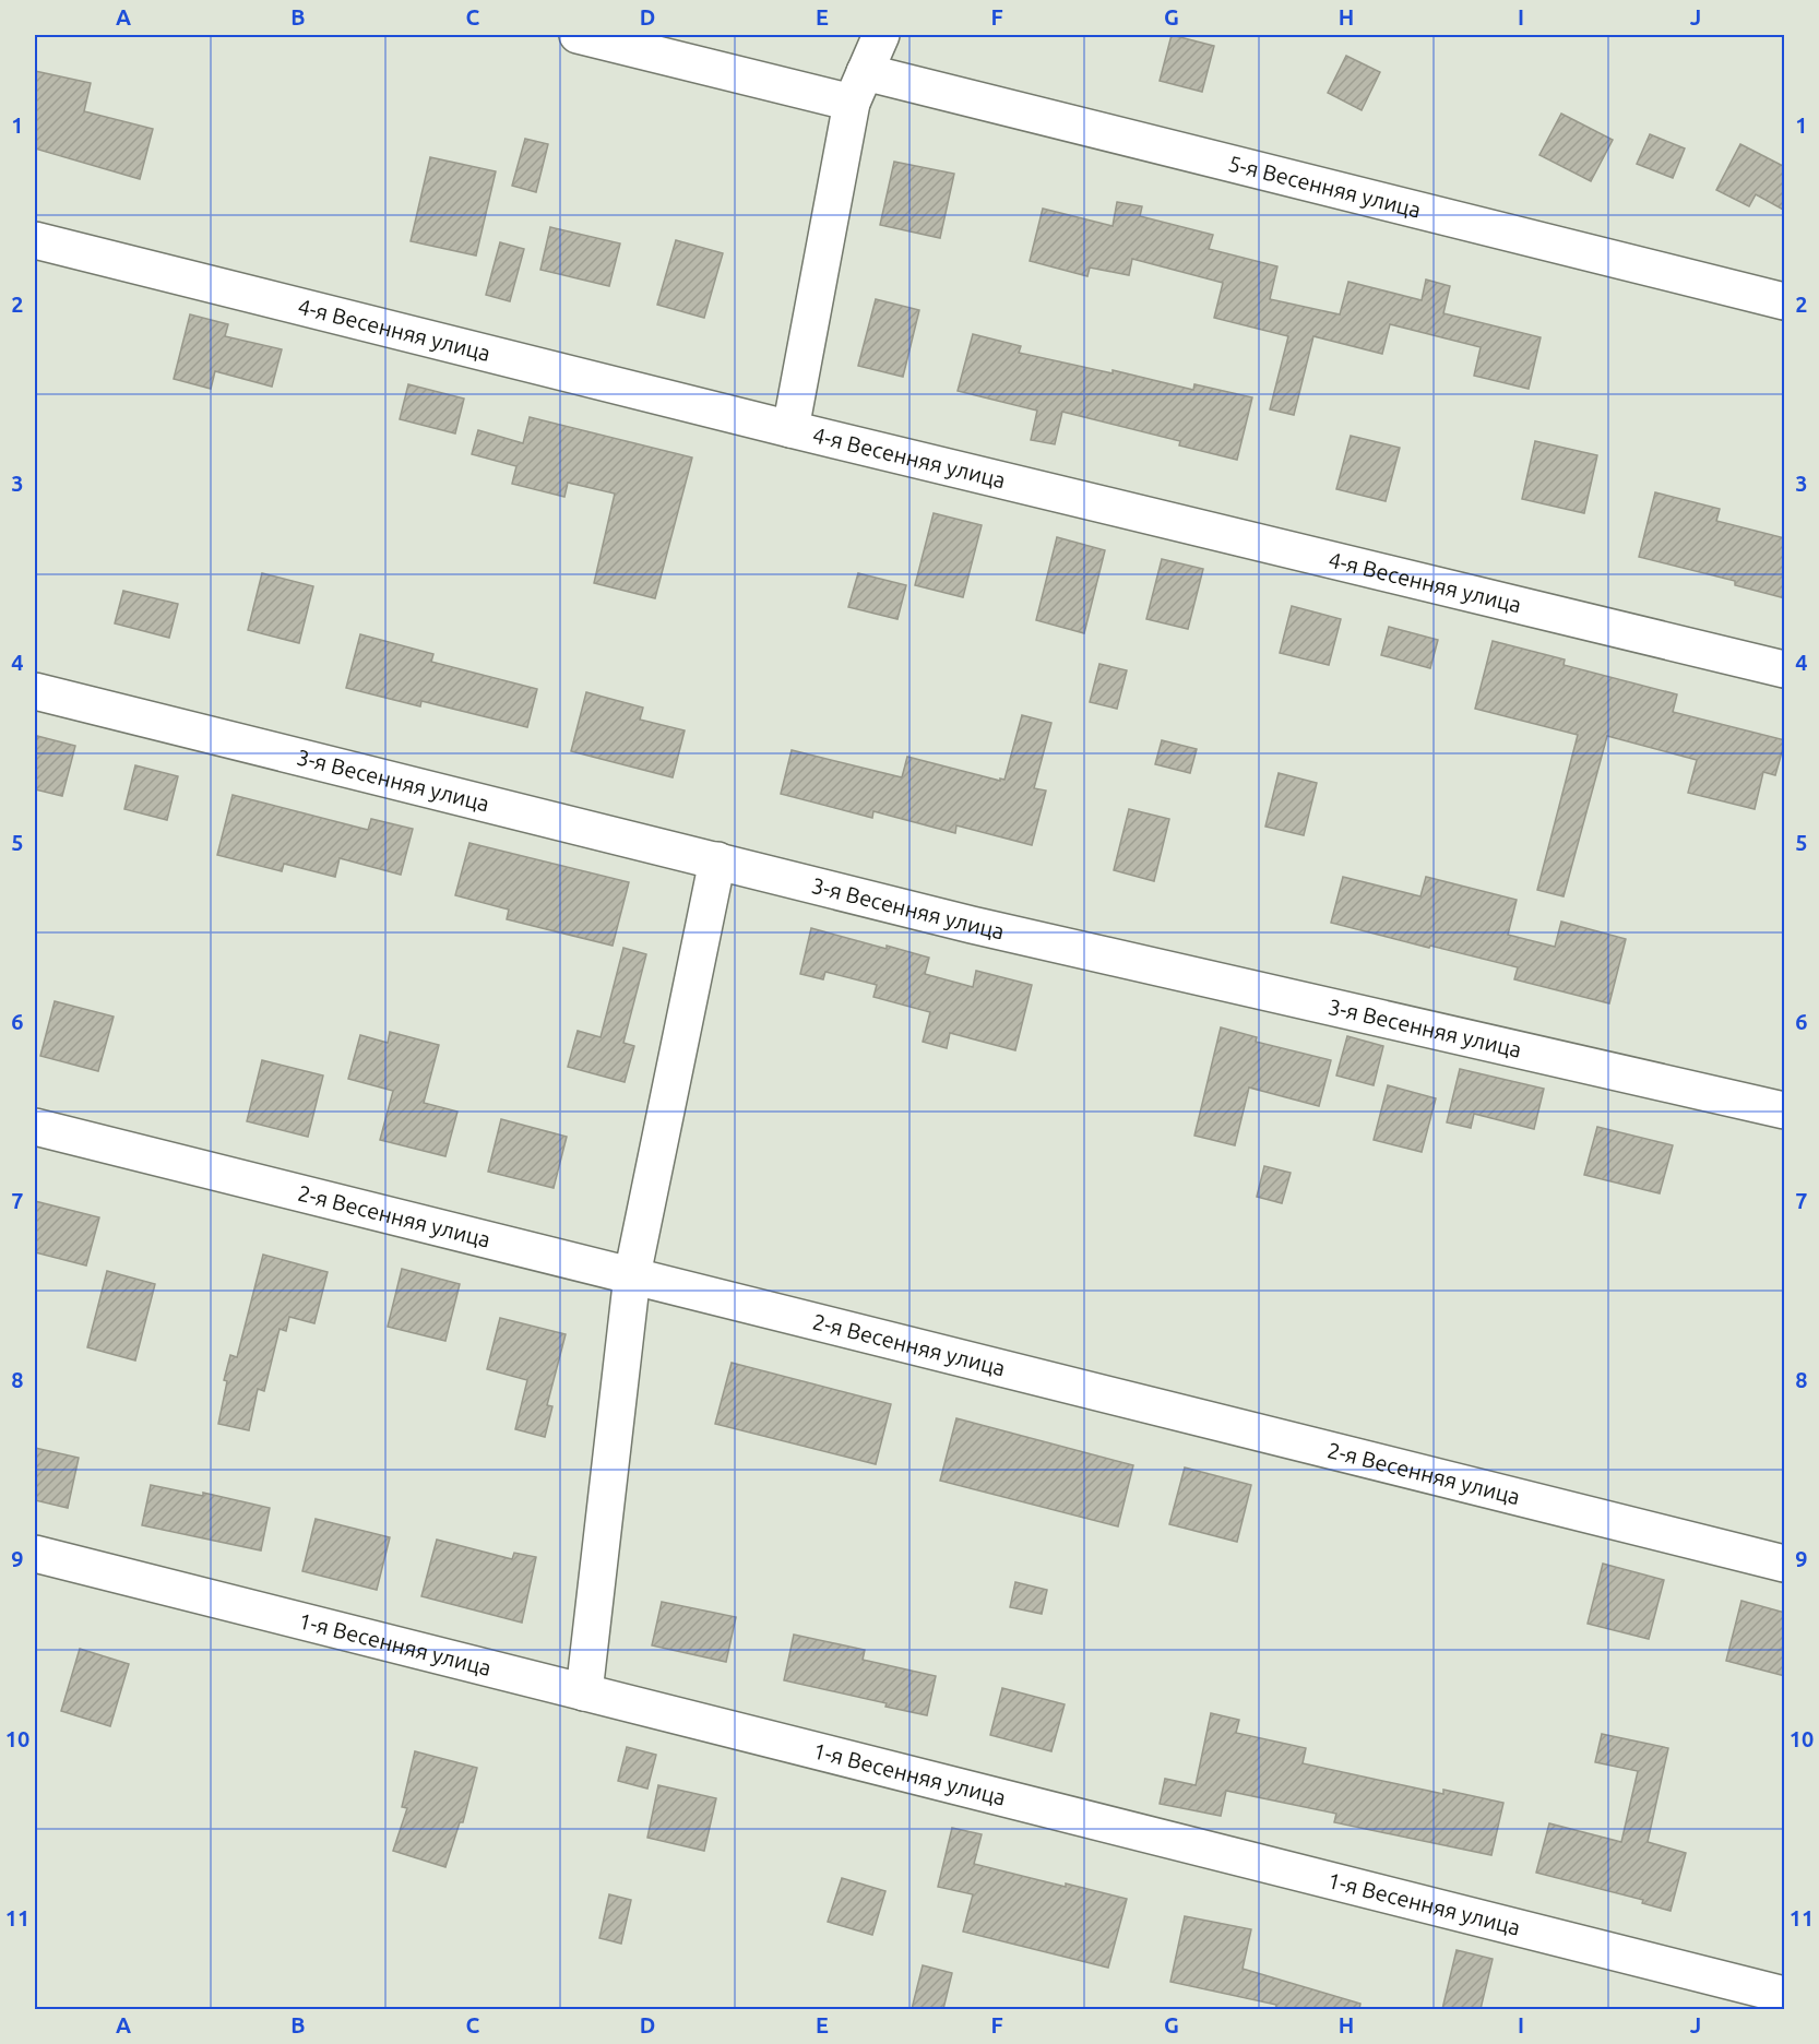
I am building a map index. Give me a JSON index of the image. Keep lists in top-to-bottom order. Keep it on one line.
{"streets":{"street":["5-я Весенняя улица","4-я Весенняя улица","3-я Весенняя улица","2-я Весенняя улица","1-я Весенняя улица"]},"grid":{"columns":["A","B","C","D","E","F","G","H","I","J"],"rows":["1","2","3","4","5","6","7","8","9","10","11"]}}
